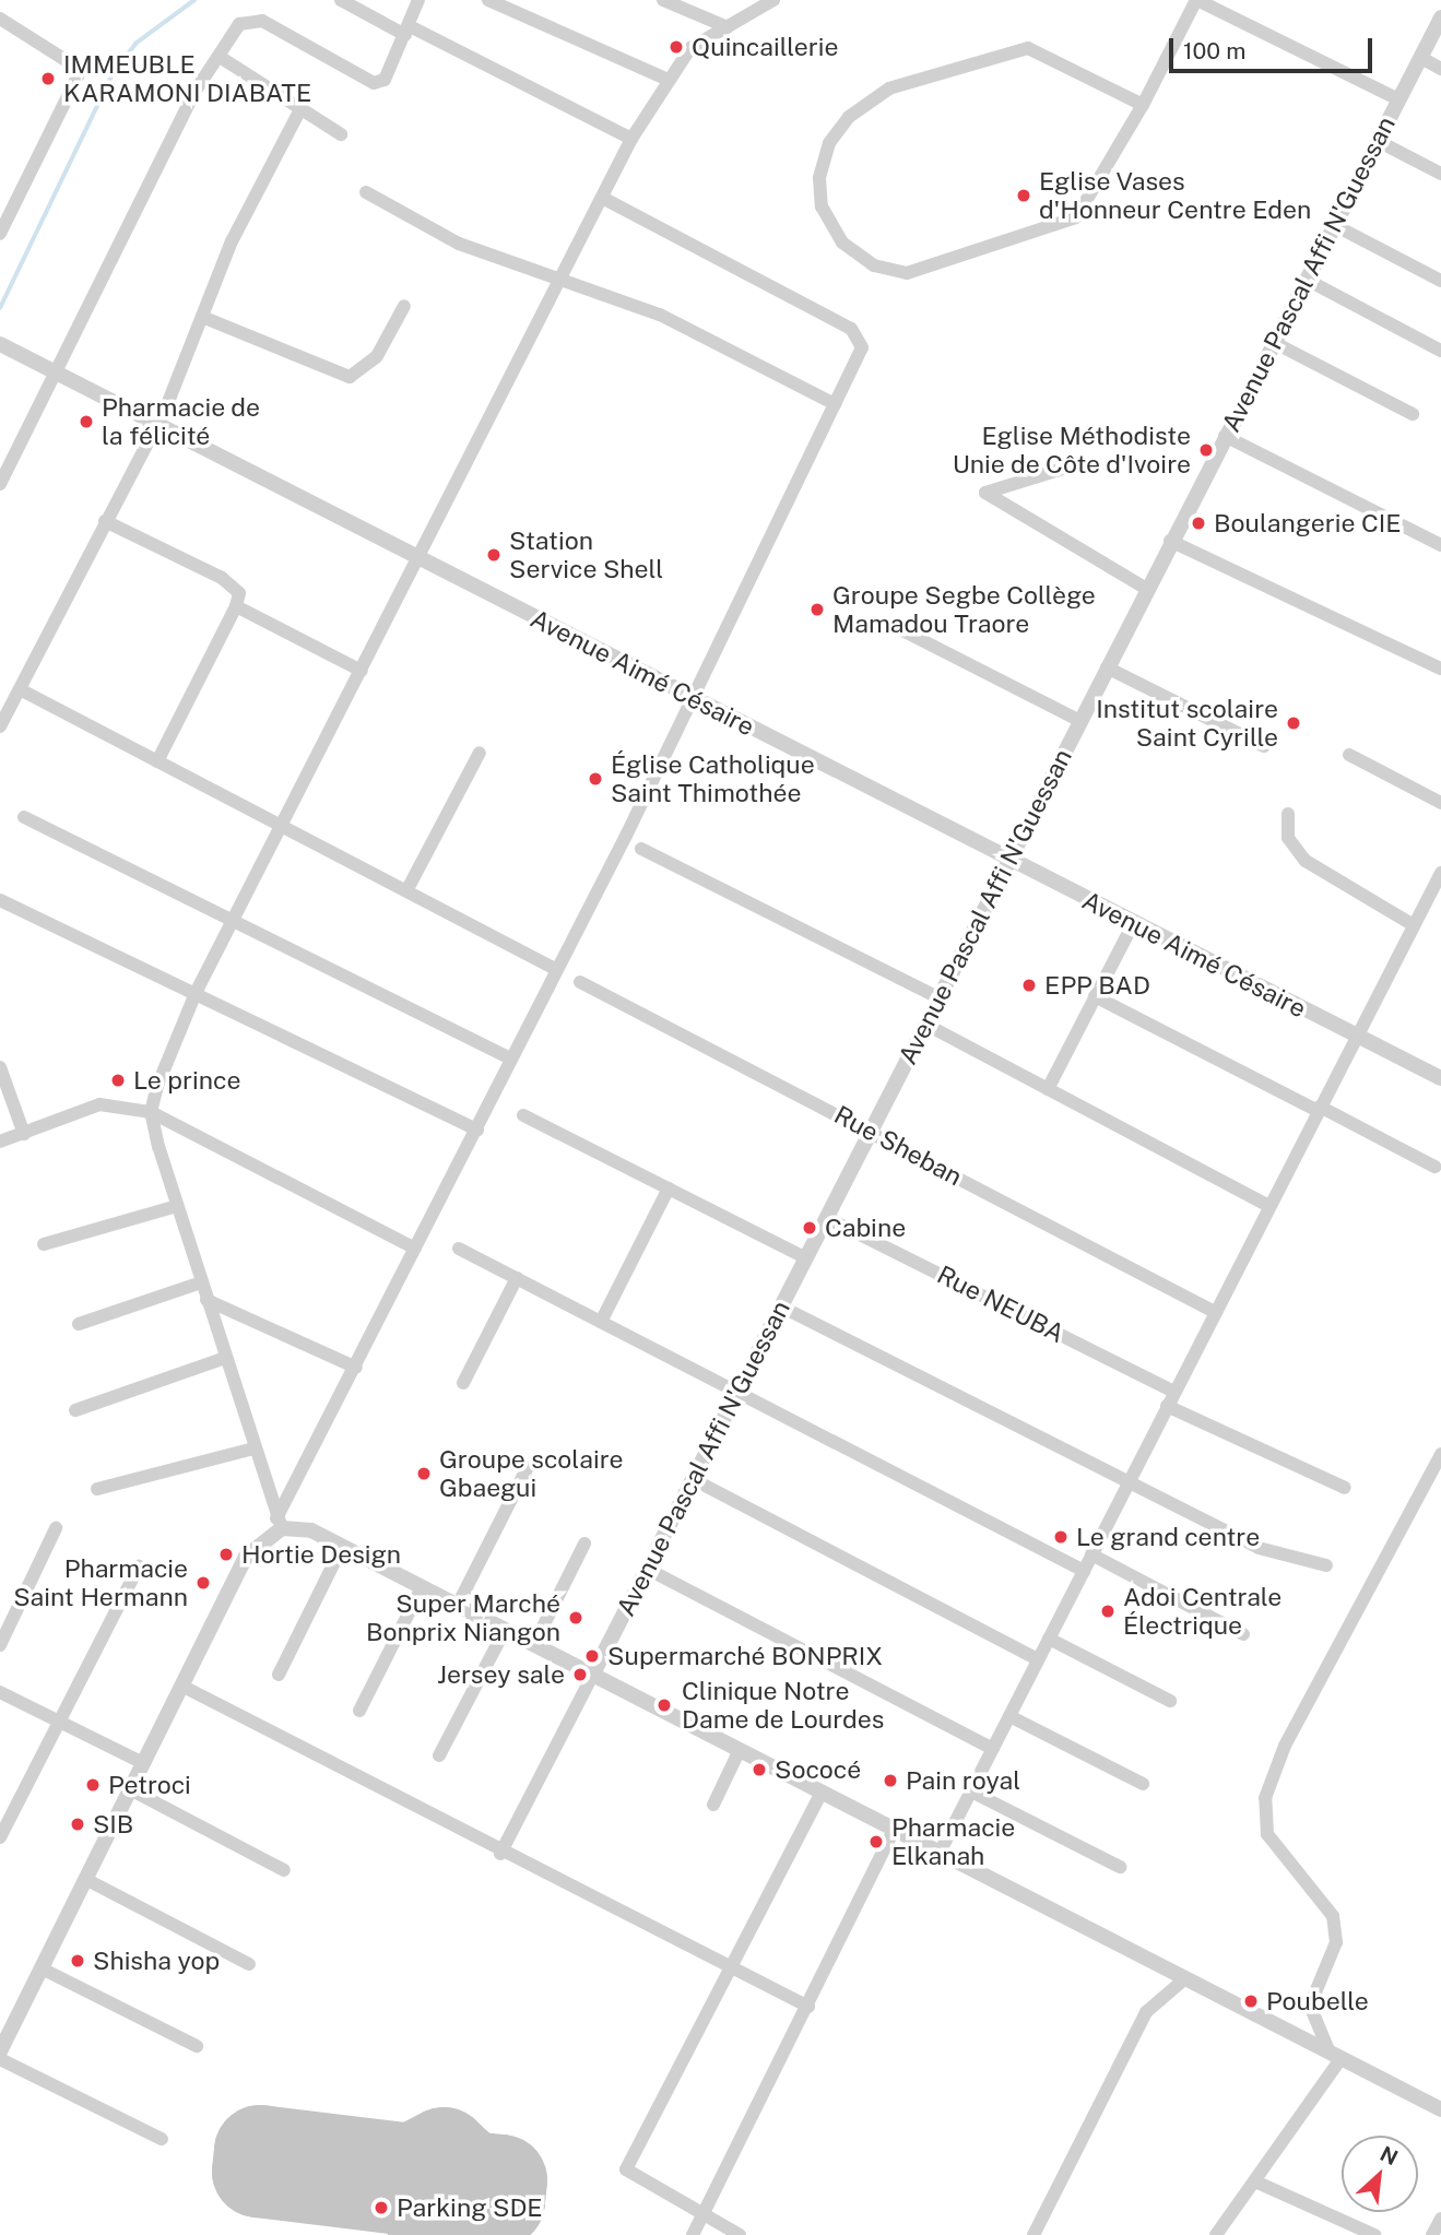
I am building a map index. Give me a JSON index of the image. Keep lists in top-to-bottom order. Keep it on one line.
{"streets":{"street":["Avenue Pascal Affi N'Guessan","Avenue Aimé Césaire","Rue Sheban","Rue NEUBA"]},"crossings":[["Avenue Pascal Affi N'Guessan","Avenue Aimé Césaire"],["Avenue Pascal Affi N'Guessan","Rue Sheban"],["Avenue Pascal Affi N'Guessan","Rue NEUBA"]],"places":["Quincaillerie","IMMEUBLE KARAMONI DIABATE","Eglise Vases d'Honneur Centre Eden","Pharmacie de la félicité","Eglise Méthodiste Unie de Côte d'Ivoire","Boulangerie CIE","Station Service Shell","Groupe Segbe Collège Mamadou Traore","Institut scolaire Saint Cyrille","Église Catholique Saint Thimothée","EPP BAD","Le prince","Cabine","Groupe scolaire Gbaegui","Le grand centre","Hortie Design","Pharmacie Saint Hermann","Adoi Centrale Électrique","Super Marché Bonprix Niangon","Supermarché BONPRIX","Jersey sale","Clinique Notre Dame de Lourdes","Sococé","Pain royal","Petroci","SIB","Pharmacie Elkanah","Shisha yop","Poubelle","Parking SDE"],"scale_bar":"100 m","north":"top right"}
